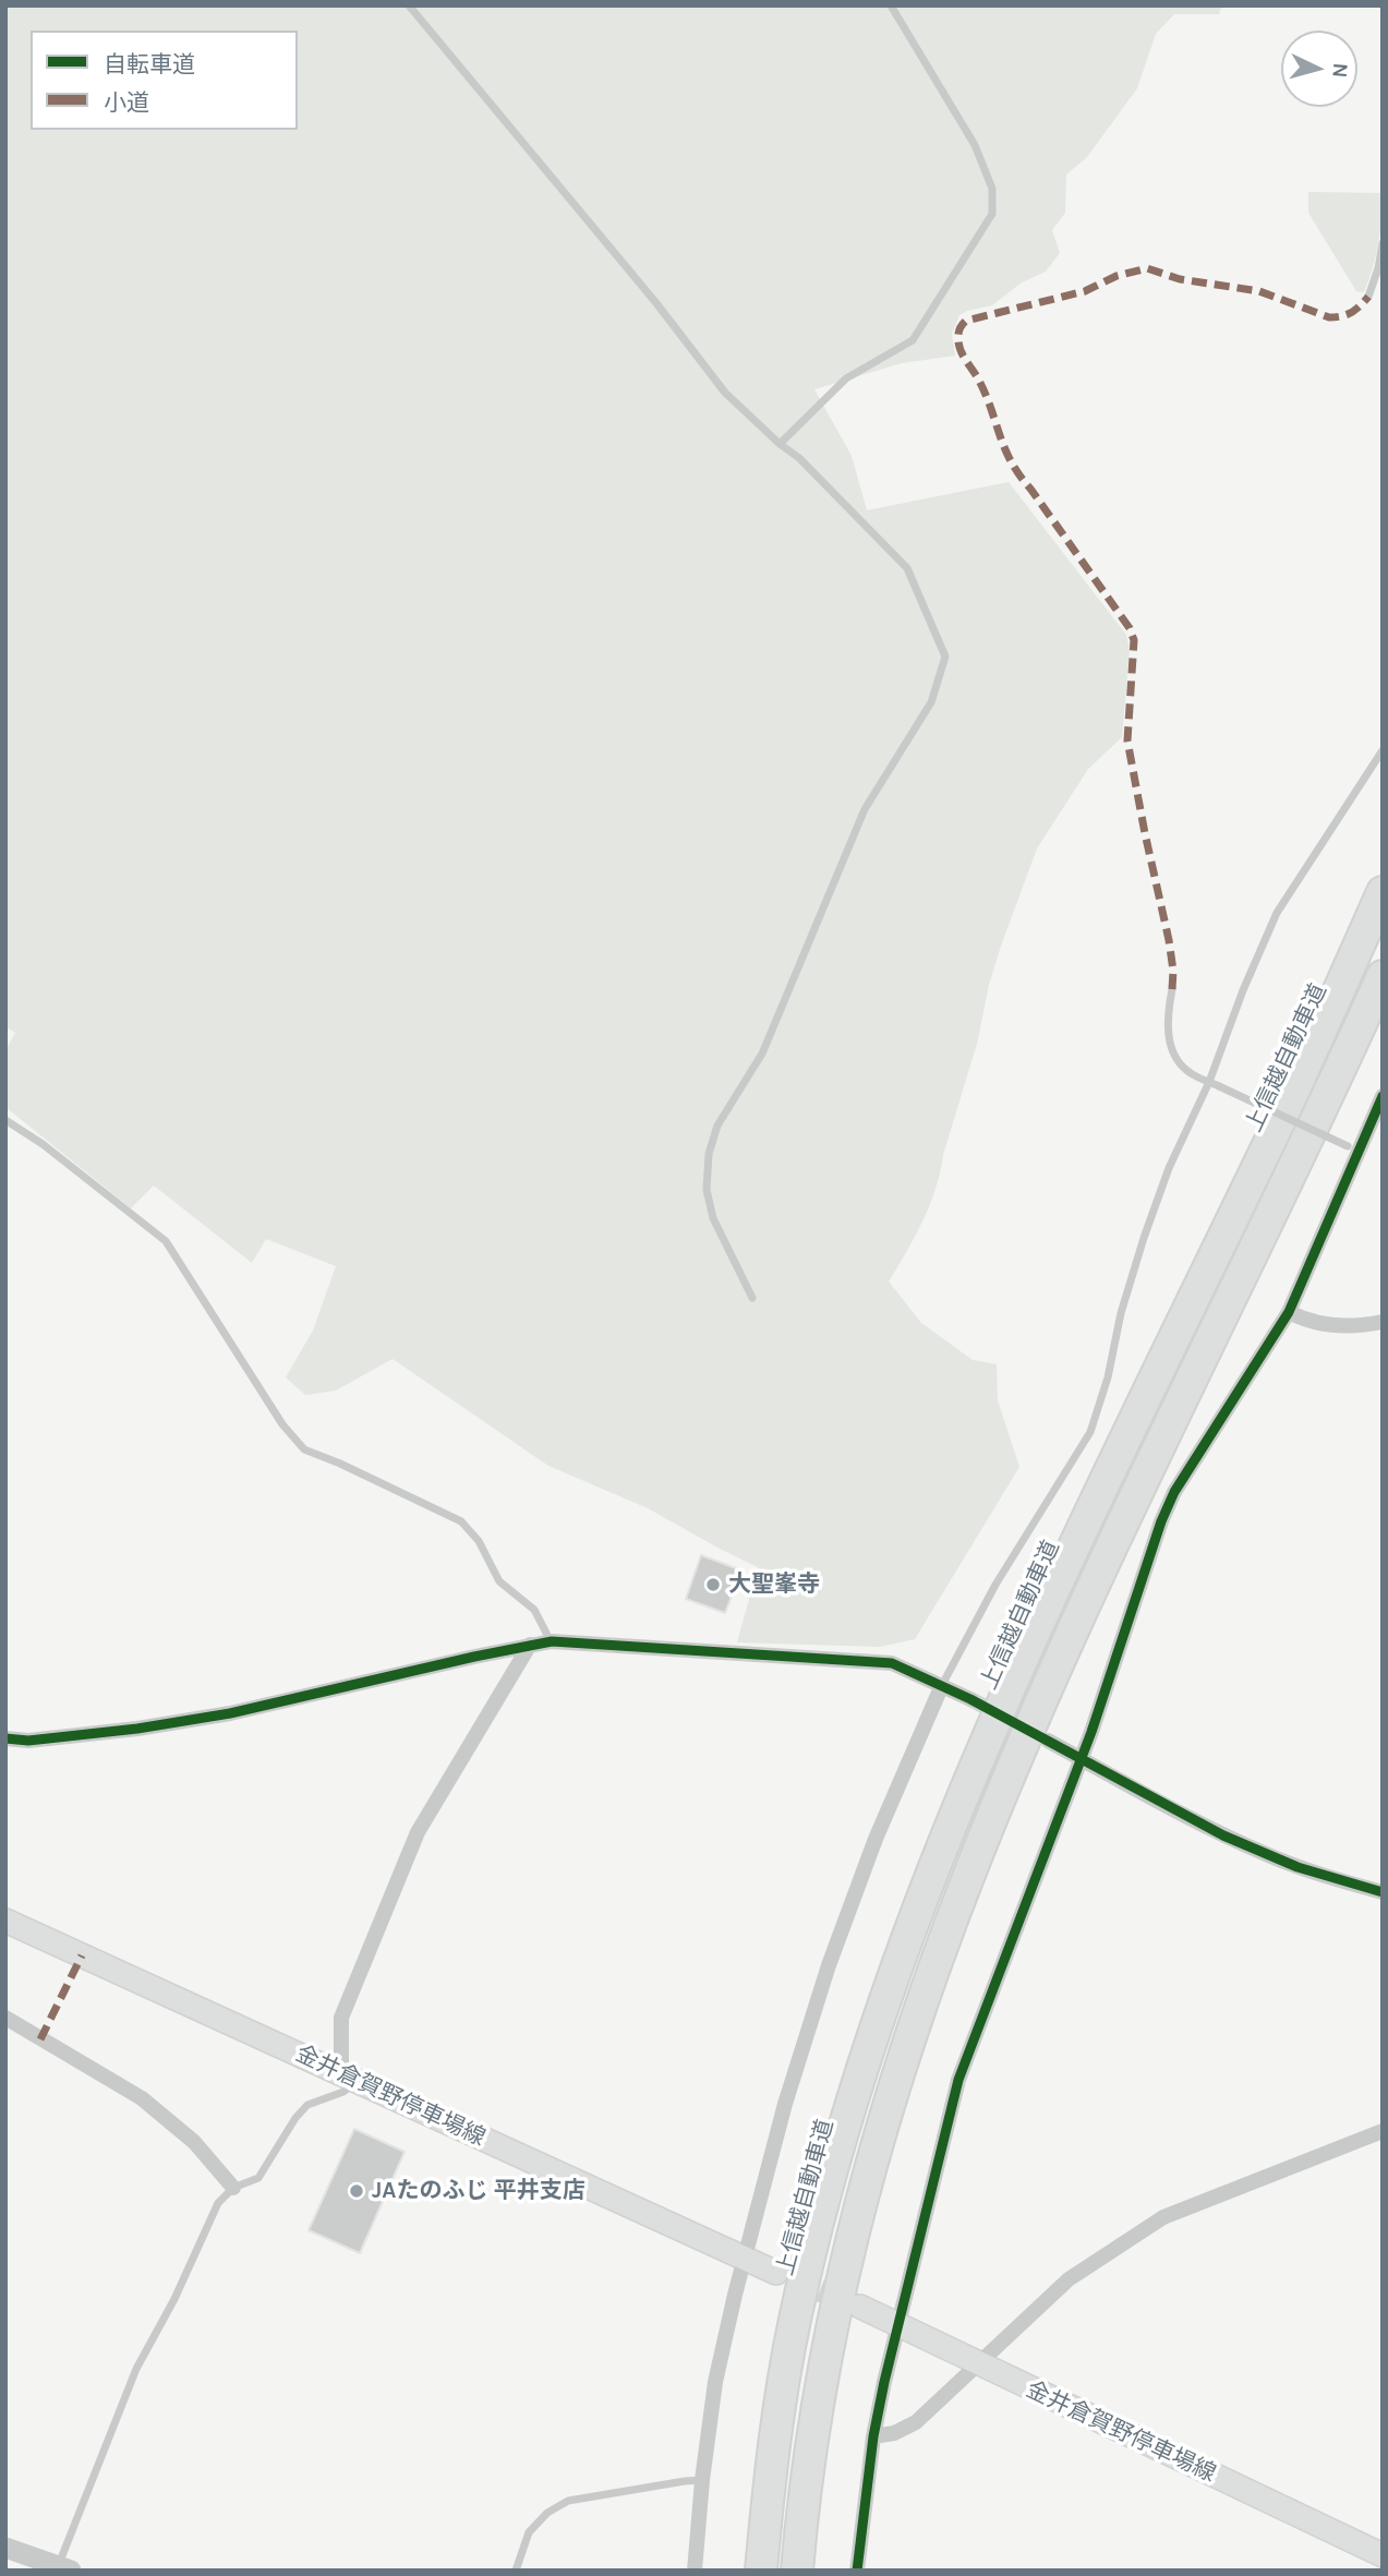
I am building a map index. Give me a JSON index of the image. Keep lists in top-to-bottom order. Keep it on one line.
{"streets":{"highway":["上信越自動車道"],"main road":["金井倉賀野停車場線"]},"places":["大聖峯寺","JAたのふじ 平井支店"],"legend":["自転車道","小道"],"north":"right"}
